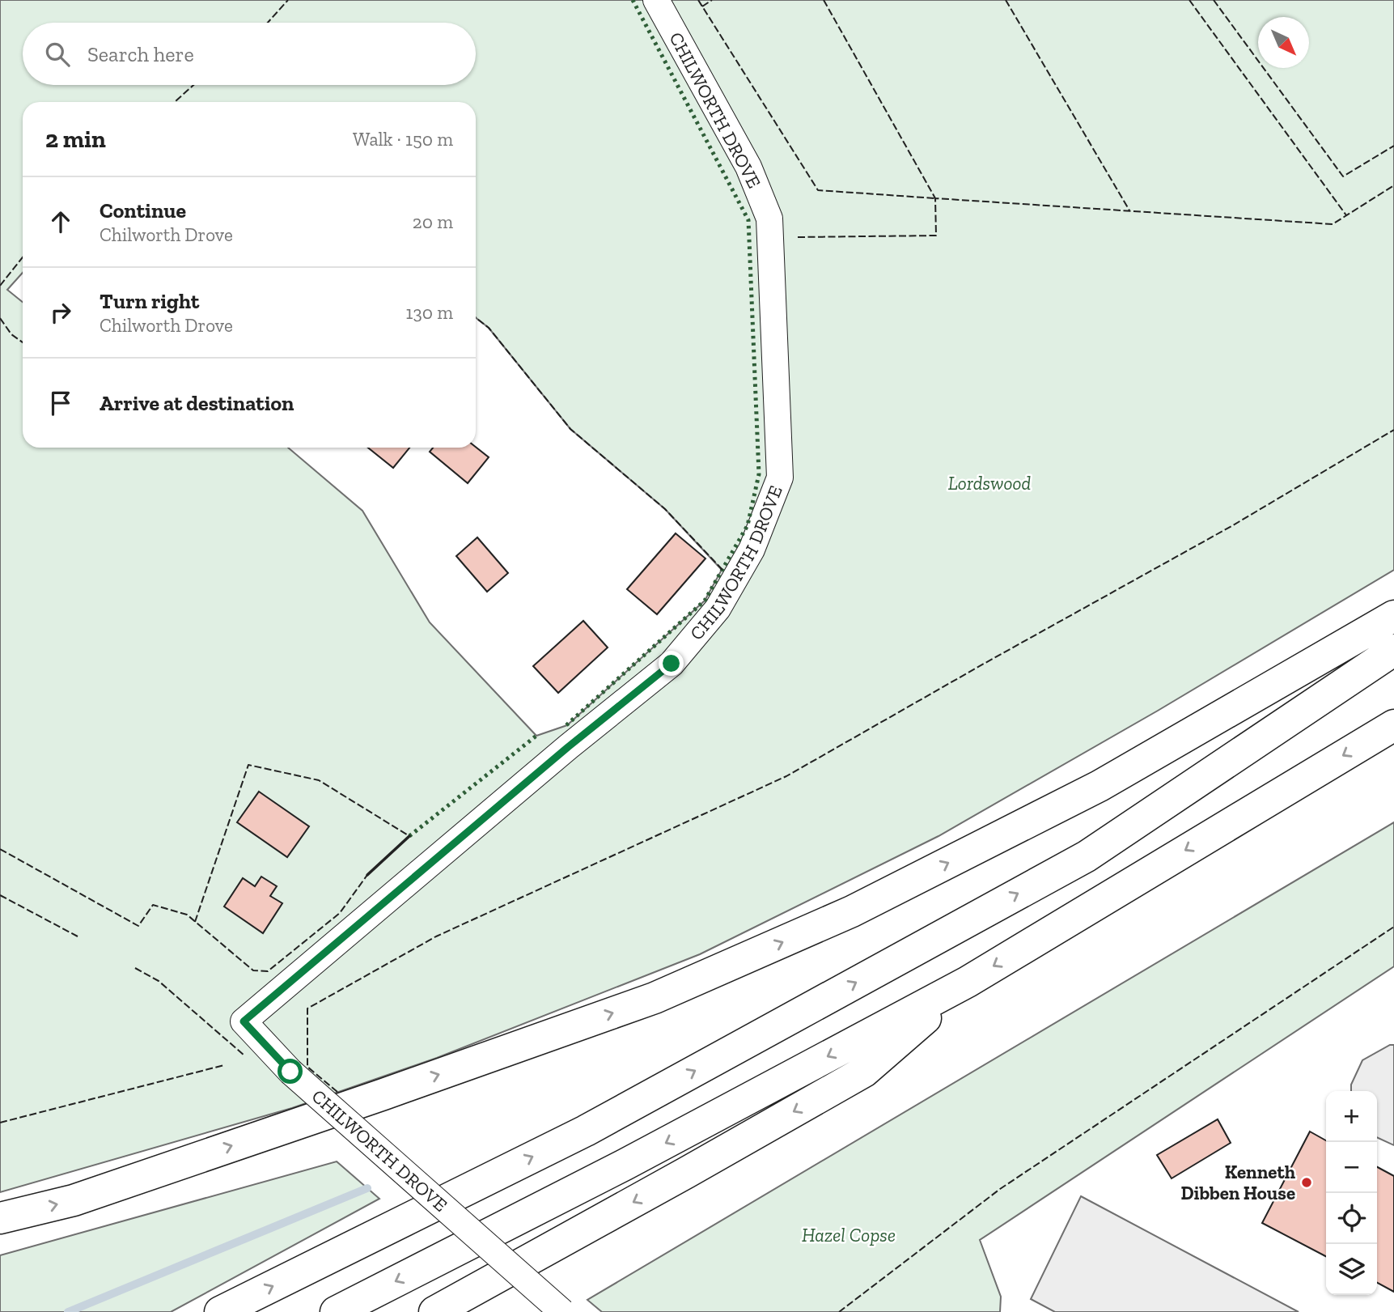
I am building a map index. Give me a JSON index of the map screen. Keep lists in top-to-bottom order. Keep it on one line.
{"streets":{"street":["CHILWORTH DROVE"]},"parks":["Lordswood","Hazel Copse"],"places":["Kenneth Dibben House"],"north":"bottom right","page":{"search":"Search here","heading":["2 min","Walk · 150 m"],"list":[["Continue","Chilworth Drove","20 m"],["Turn right","Chilworth Drove","130 m"],"Arrive at destination"],"map_buttons":["+","−"]}}
